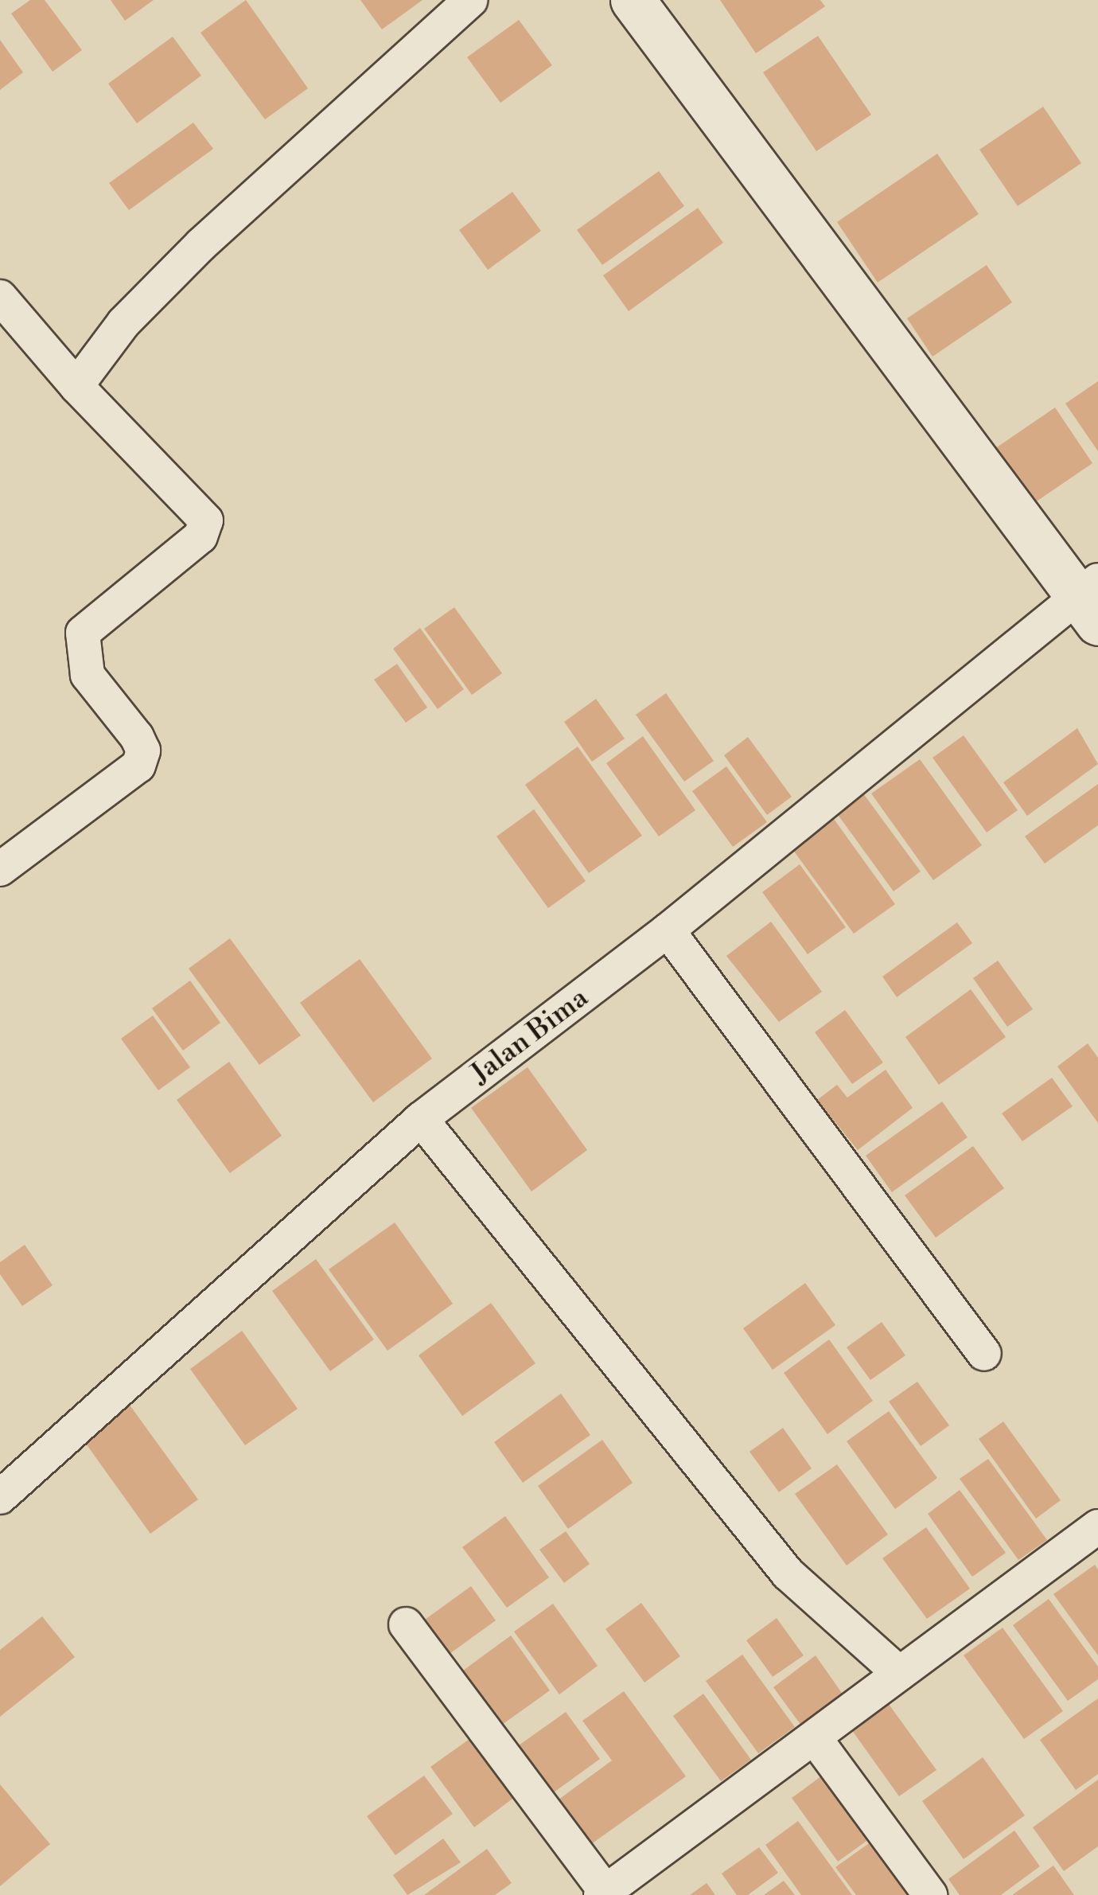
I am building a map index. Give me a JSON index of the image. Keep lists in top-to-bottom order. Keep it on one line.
{"streets":{"street":["Jalan Bima"]}}
